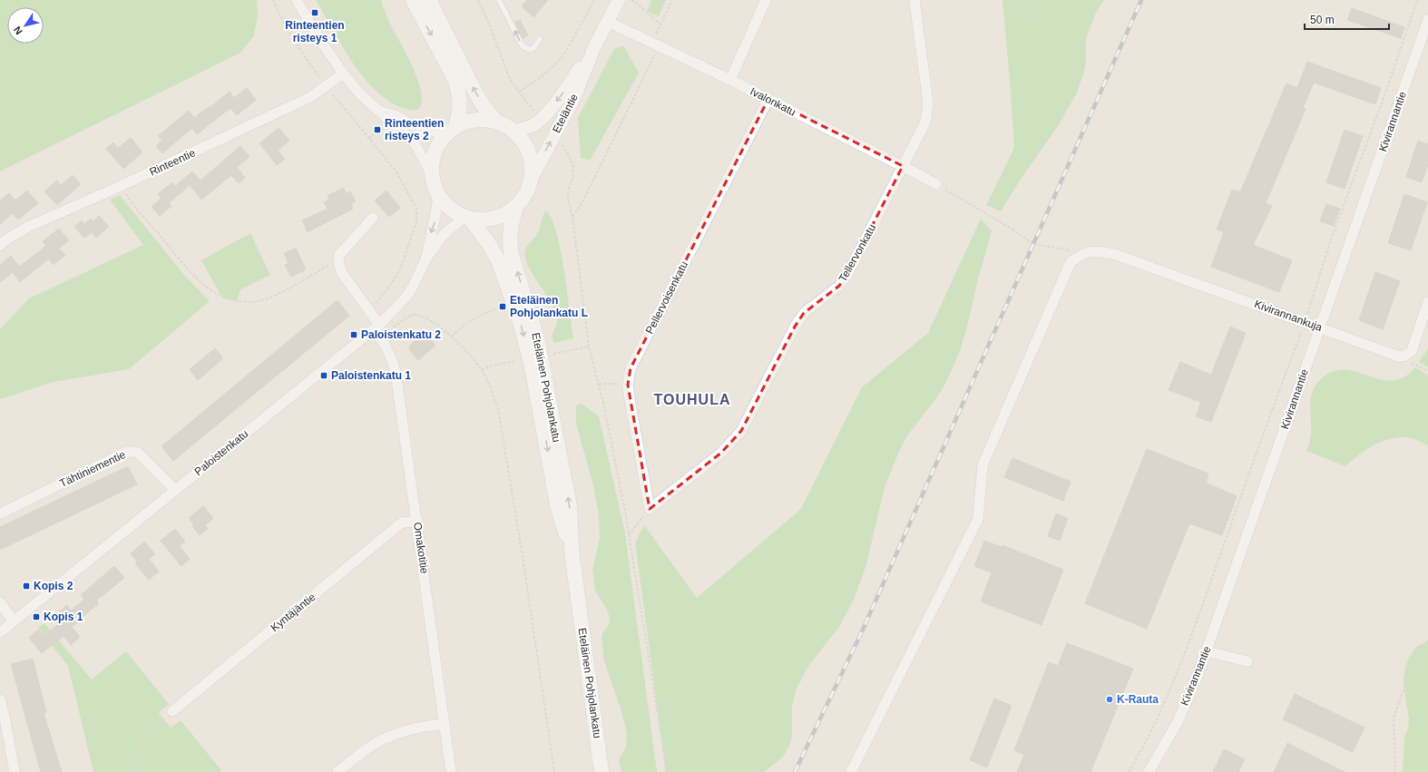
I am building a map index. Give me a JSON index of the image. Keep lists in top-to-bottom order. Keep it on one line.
{"streets":{"main road":["Eteläinen Pohjolankatu"],"street":["Ivalonkatu","Eteläntie","Kivirannantie","Rinteentie","Tellervonkatu","Pellervoisenkatu","Kivirannankuja","Paloistenkatu","Tähtiniementie","Omakotitie","Kyntäjäntie"]},"crossings":[["Ivalonkatu","Eteläntie"],["Ivalonkatu","Tellervonkatu"],["Ivalonkatu","Pellervoisenkatu"],["Eteläntie","Eteläinen Pohjolankatu"],["Eteläntie","Paloistenkatu"],["Kivirannantie","Kivirannankuja"],["Tellervonkatu","Pellervoisenkatu"],["Eteläinen Pohjolankatu","Paloistenkatu"],["Paloistenkatu","Tähtiniementie"],["Paloistenkatu","Omakotitie"],["Omakotitie","Kyntäjäntie"]],"districts":["TOUHULA"],"places":{"transit":["Rinteentien risteys 1","Rinteentien risteys 2","Eteläinen Pohjolankatu L","Paloistenkatu 2","Paloistenkatu 1","Kopis 2","Kopis 1"],"other":["K-Rauta"]},"scale_bar":"50 m","north":"bottom left"}
